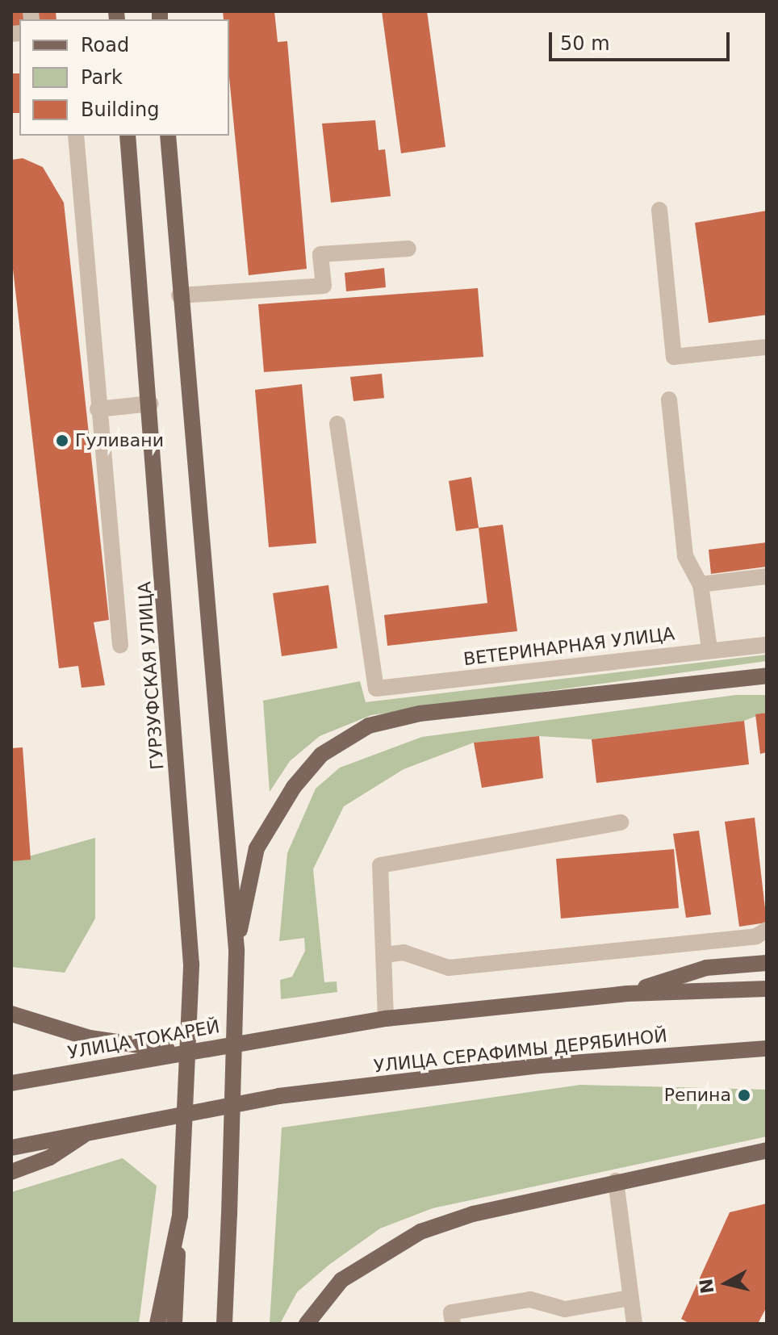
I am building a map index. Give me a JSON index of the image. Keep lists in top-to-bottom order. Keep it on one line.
{"streets":{"main road":["ГУРЗУФСКАЯ УЛИЦА","УЛИЦА ТОКАРЕЙ","УЛИЦА СЕРАФИМЫ ДЕРЯБИНОЙ"],"street":["ВЕТЕРИНАРНАЯ УЛИЦА"]},"places":["Гуливани","Репина"],"legend":["Road","Park","Building"],"scale_bar":"50 m","north":"left"}
